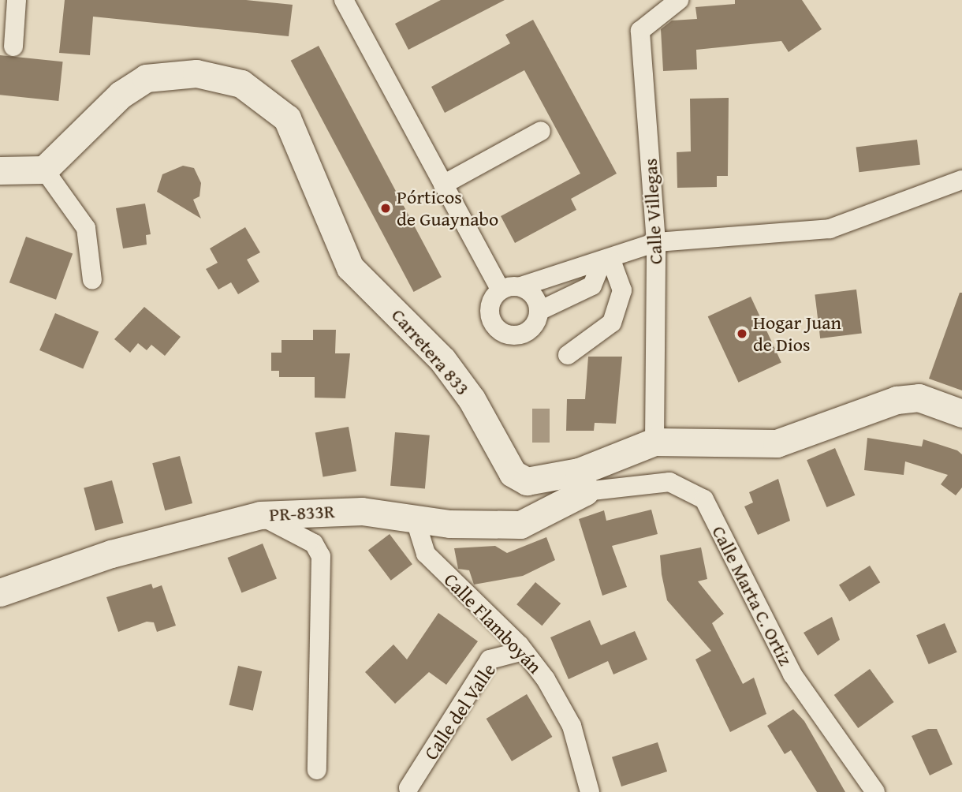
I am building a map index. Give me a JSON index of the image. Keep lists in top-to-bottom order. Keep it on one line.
{"streets":{"street":["Calle Villegas","Carretera 833","PR-833R","Calle Marta C. Ortiz","Calle Flamboyán","Calle del Valle"]},"crossings":[["Calle Villegas","Carretera 833"],["Carretera 833","PR-833R"],["Carretera 833","Calle Marta C. Ortiz"],["PR-833R","Calle Marta C. Ortiz"],["PR-833R","Calle Flamboyán"],["Calle Flamboyán","Calle del Valle"]],"places":["Pórticos de Guaynabo","Hogar Juan de Dios"]}
